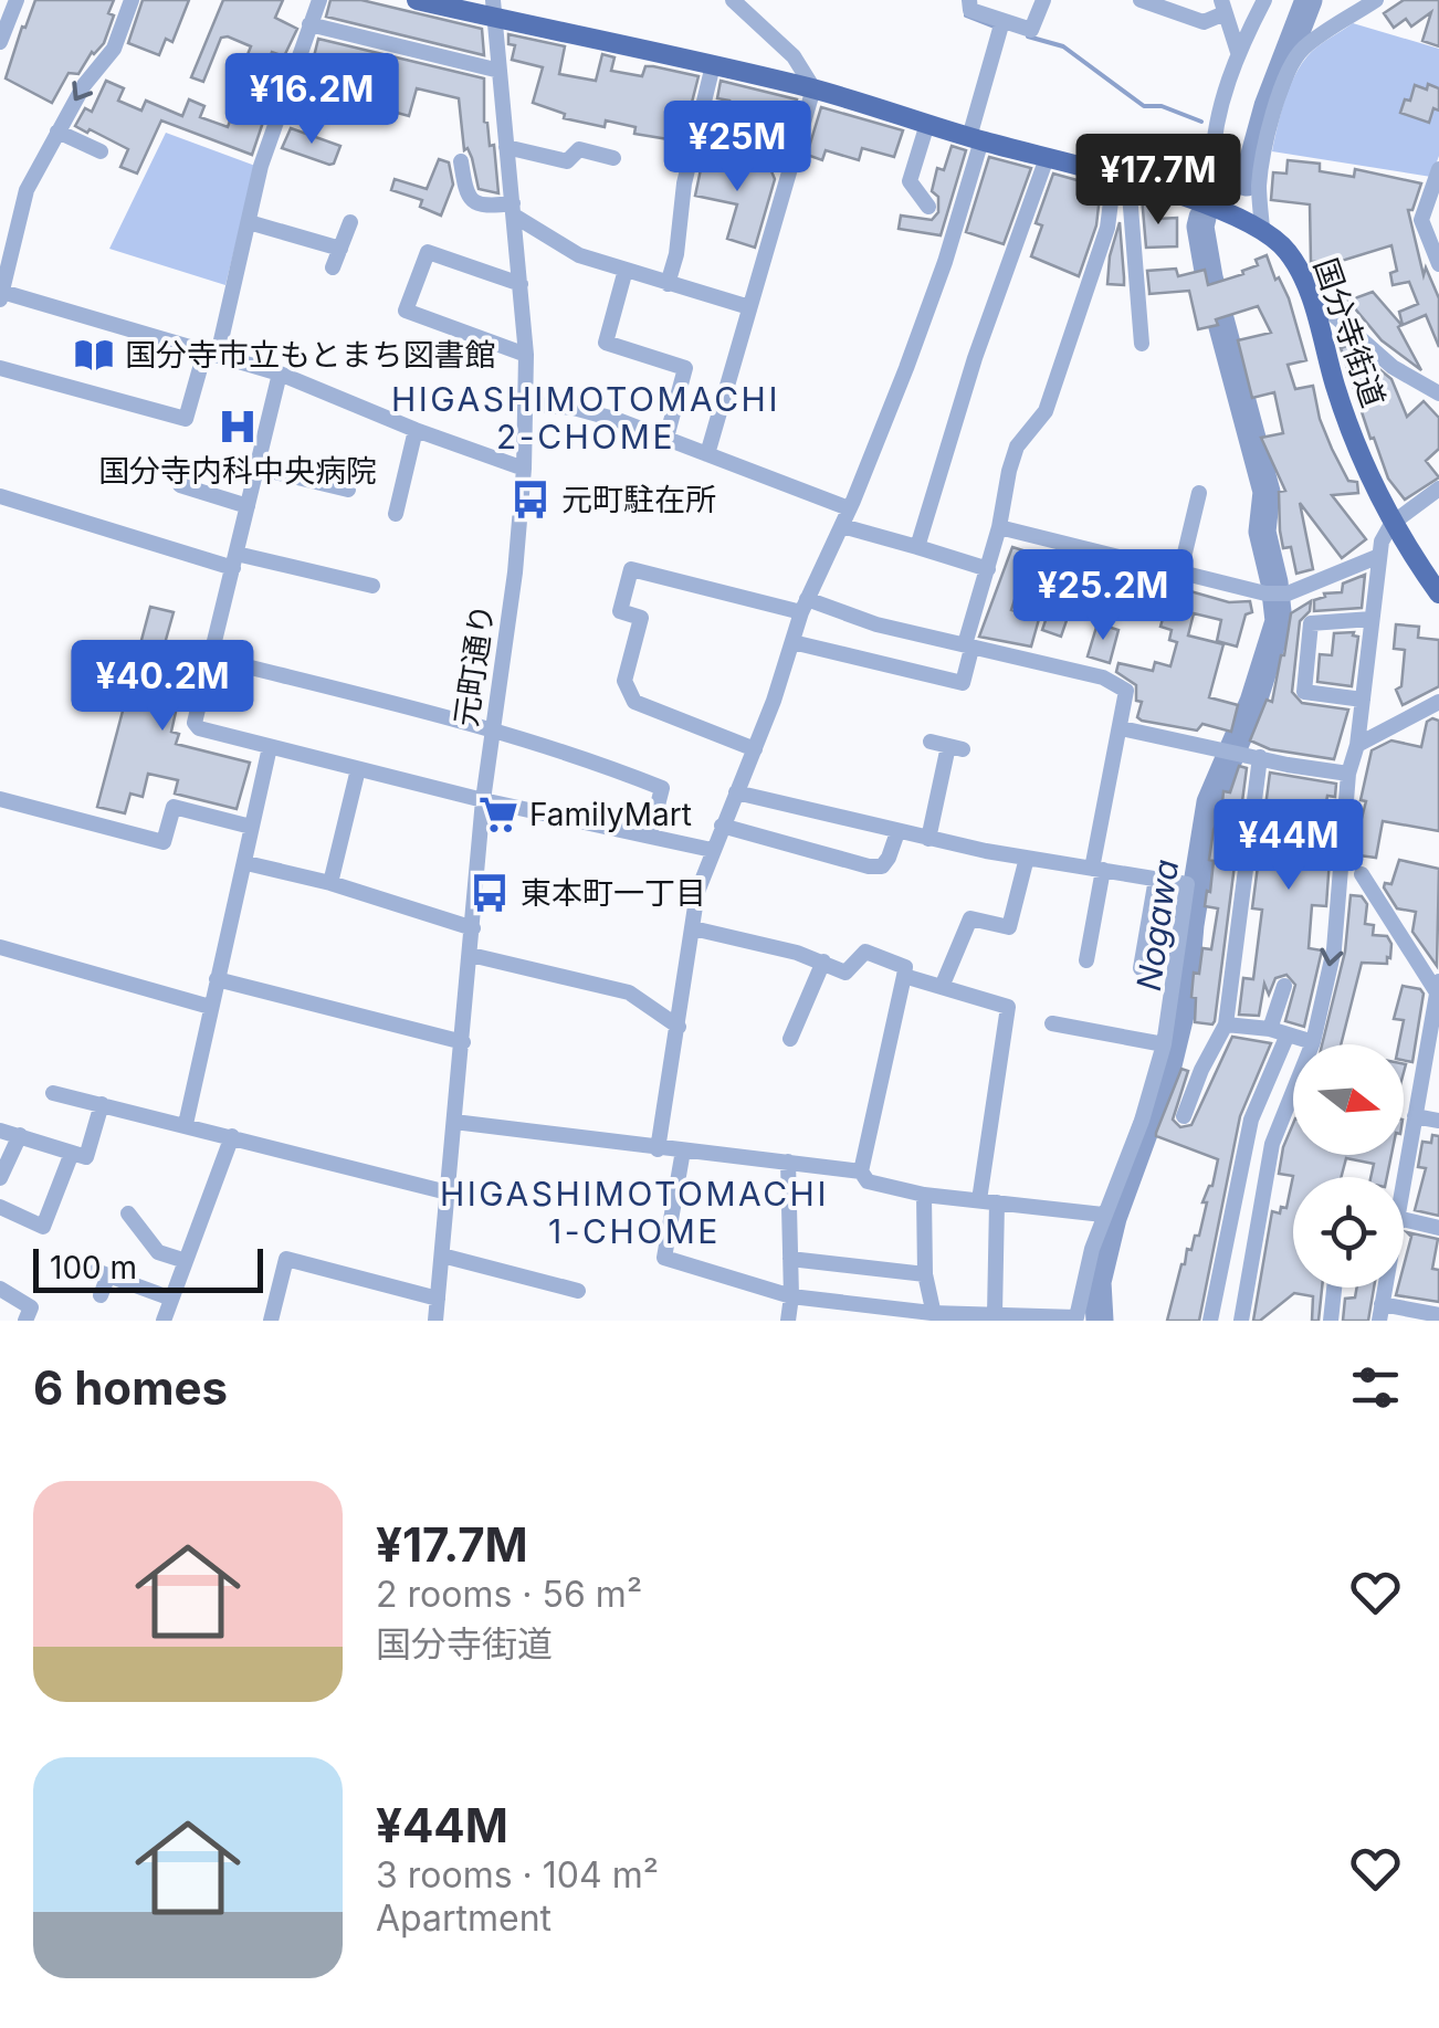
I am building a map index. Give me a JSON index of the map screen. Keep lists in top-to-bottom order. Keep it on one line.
{"streets":{"main road":["国分寺街道"],"street":["元町通り"]},"crossings":[["国分寺街道","元町通り"]],"districts":["HIGASHIMOTOMACHI 2-CHOME","HIGASHIMOTOMACHI 1-CHOME"],"water":["Nogawa"],"places":{"library":["国分寺市立もとまち図書館"],"hospital":["国分寺内科中央病院"],"bus stop":["元町駐在所","東本町一丁目"],"supermarket":["FamilyMart"]},"scale_bar":"100 m","north":"right","page":{"price":["¥16.2M","¥25M","¥17.7M","¥25.2M","¥40.2M","¥44M"],"scale":"100 m","heading":"6 homes","list":[{"name":"¥17.7M","note":"2 rooms · 56 m² · 国分寺街道"},{"name":"¥44M","note":"3 rooms · 104 m² · Apartment"}]}}
